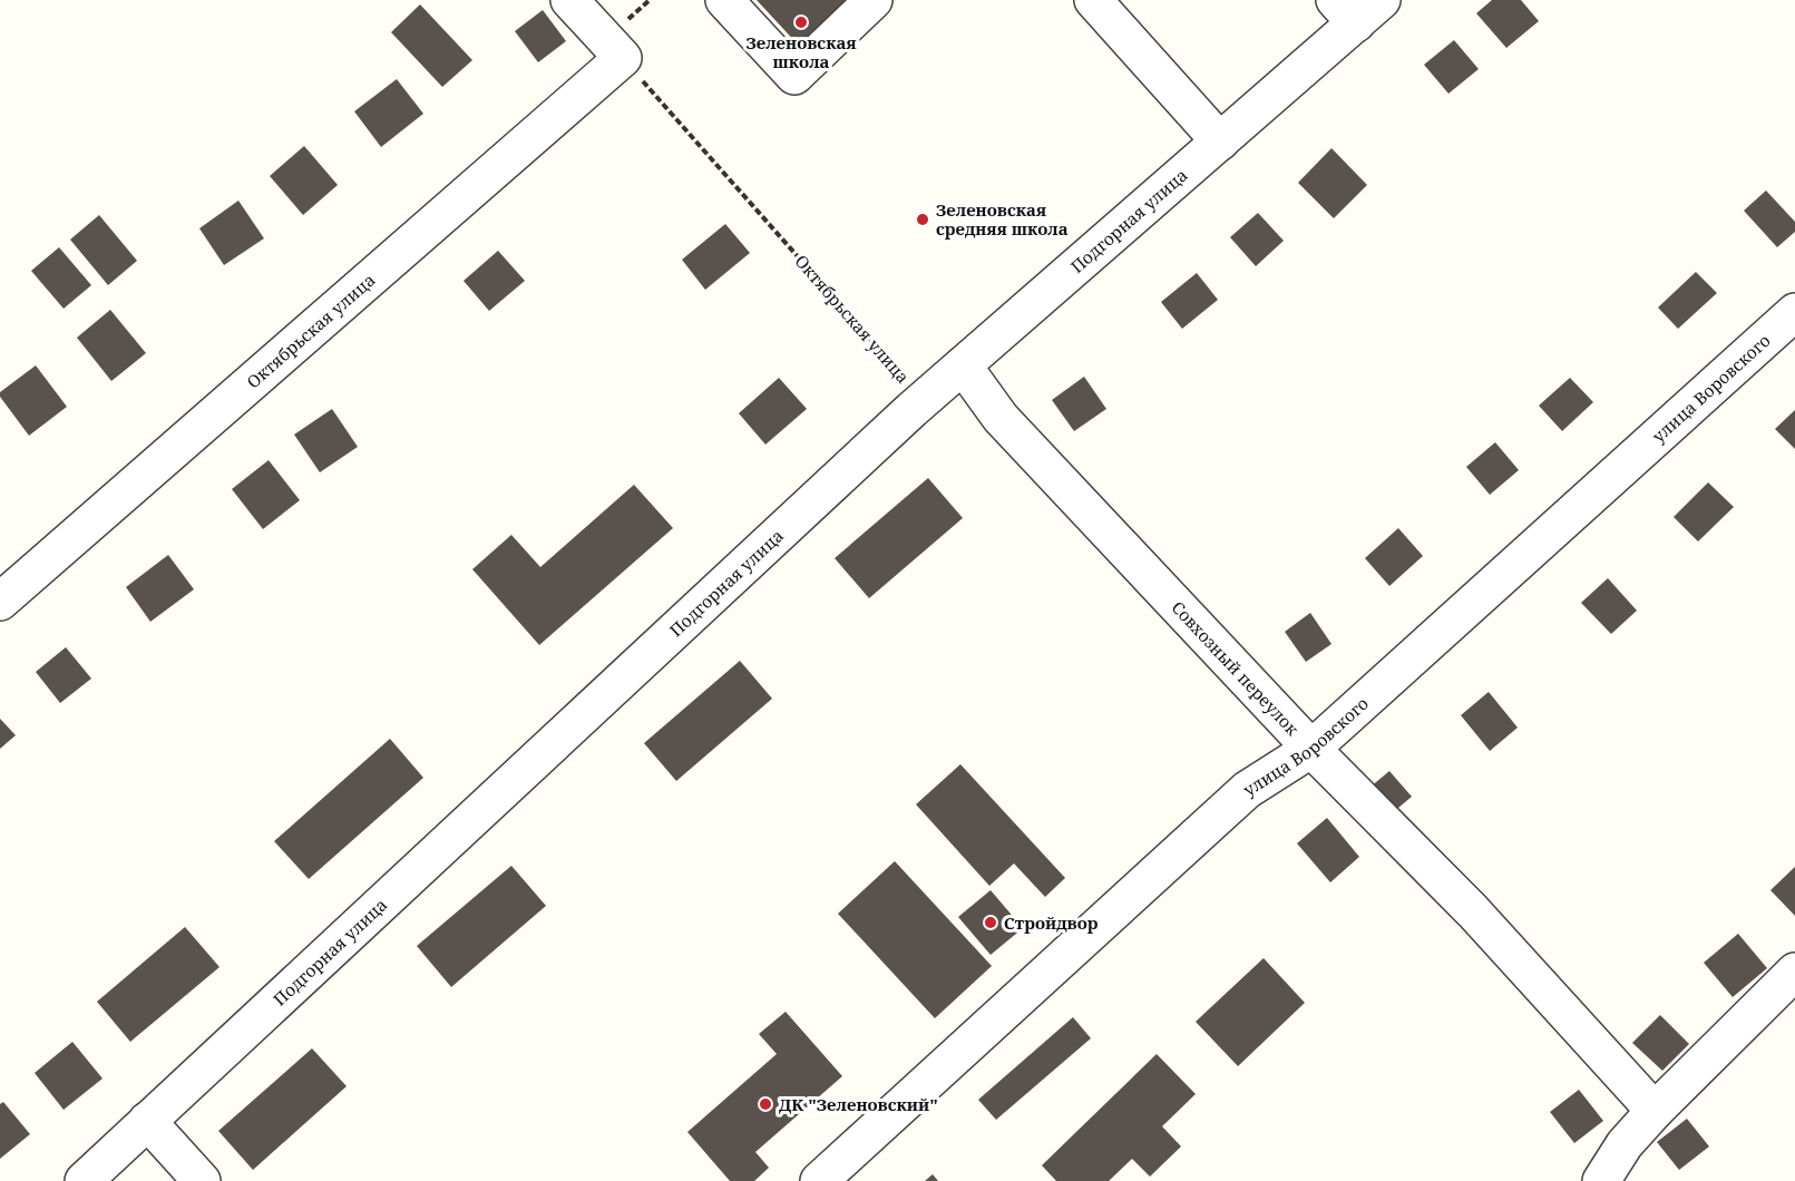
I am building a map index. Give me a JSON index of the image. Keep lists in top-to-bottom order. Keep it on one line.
{"streets":{"street":["Подгорная улица","Октябрьская улица","улица Воровского","Совхозный переулок"]},"crossings":[["Подгорная улица","Октябрьская улица"],["Подгорная улица","Совхозный переулок"],["улица Воровского","Совхозный переулок"]],"places":["Зеленовская школа","Зеленовская средняя школа","Стройдвор","ДК \"Зеленовский\""]}
